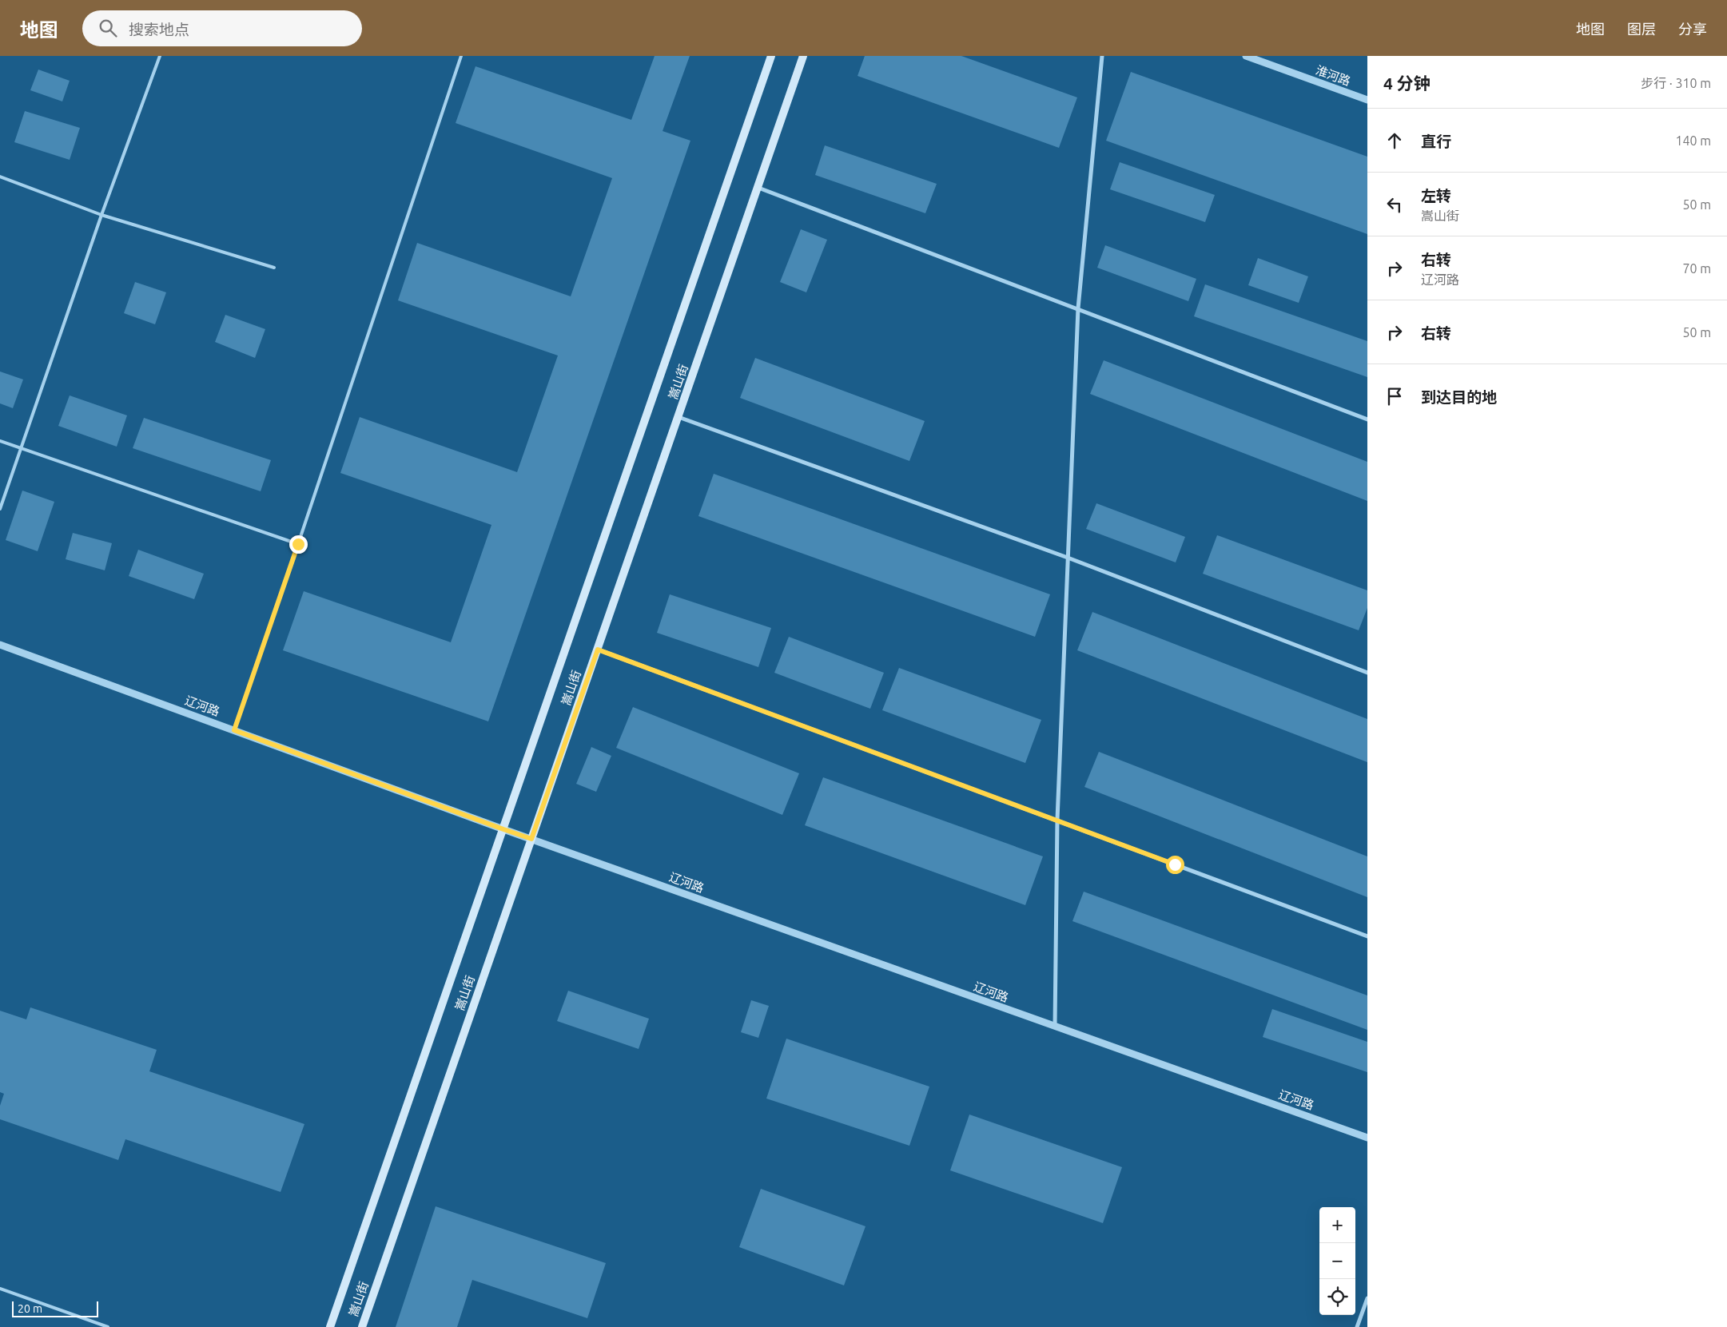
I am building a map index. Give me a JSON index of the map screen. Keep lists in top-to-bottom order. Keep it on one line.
{"streets":{"main road":["嵩山街"],"street":["淮河路","辽河路"]},"crossings":[["嵩山街","辽河路"]],"scale_bar":"20 m","page":{"header":"地图","search":"搜索地点","nav":["地图","图层","分享"],"heading":["4 分钟","步行 · 310 m"],"list":[["直行","140 m"],["左转","嵩山街","50 m"],["右转","辽河路","70 m"],["右转","50 m"],"到达目的地"],"map_buttons":["+","−"],"scale":"20 m"}}
